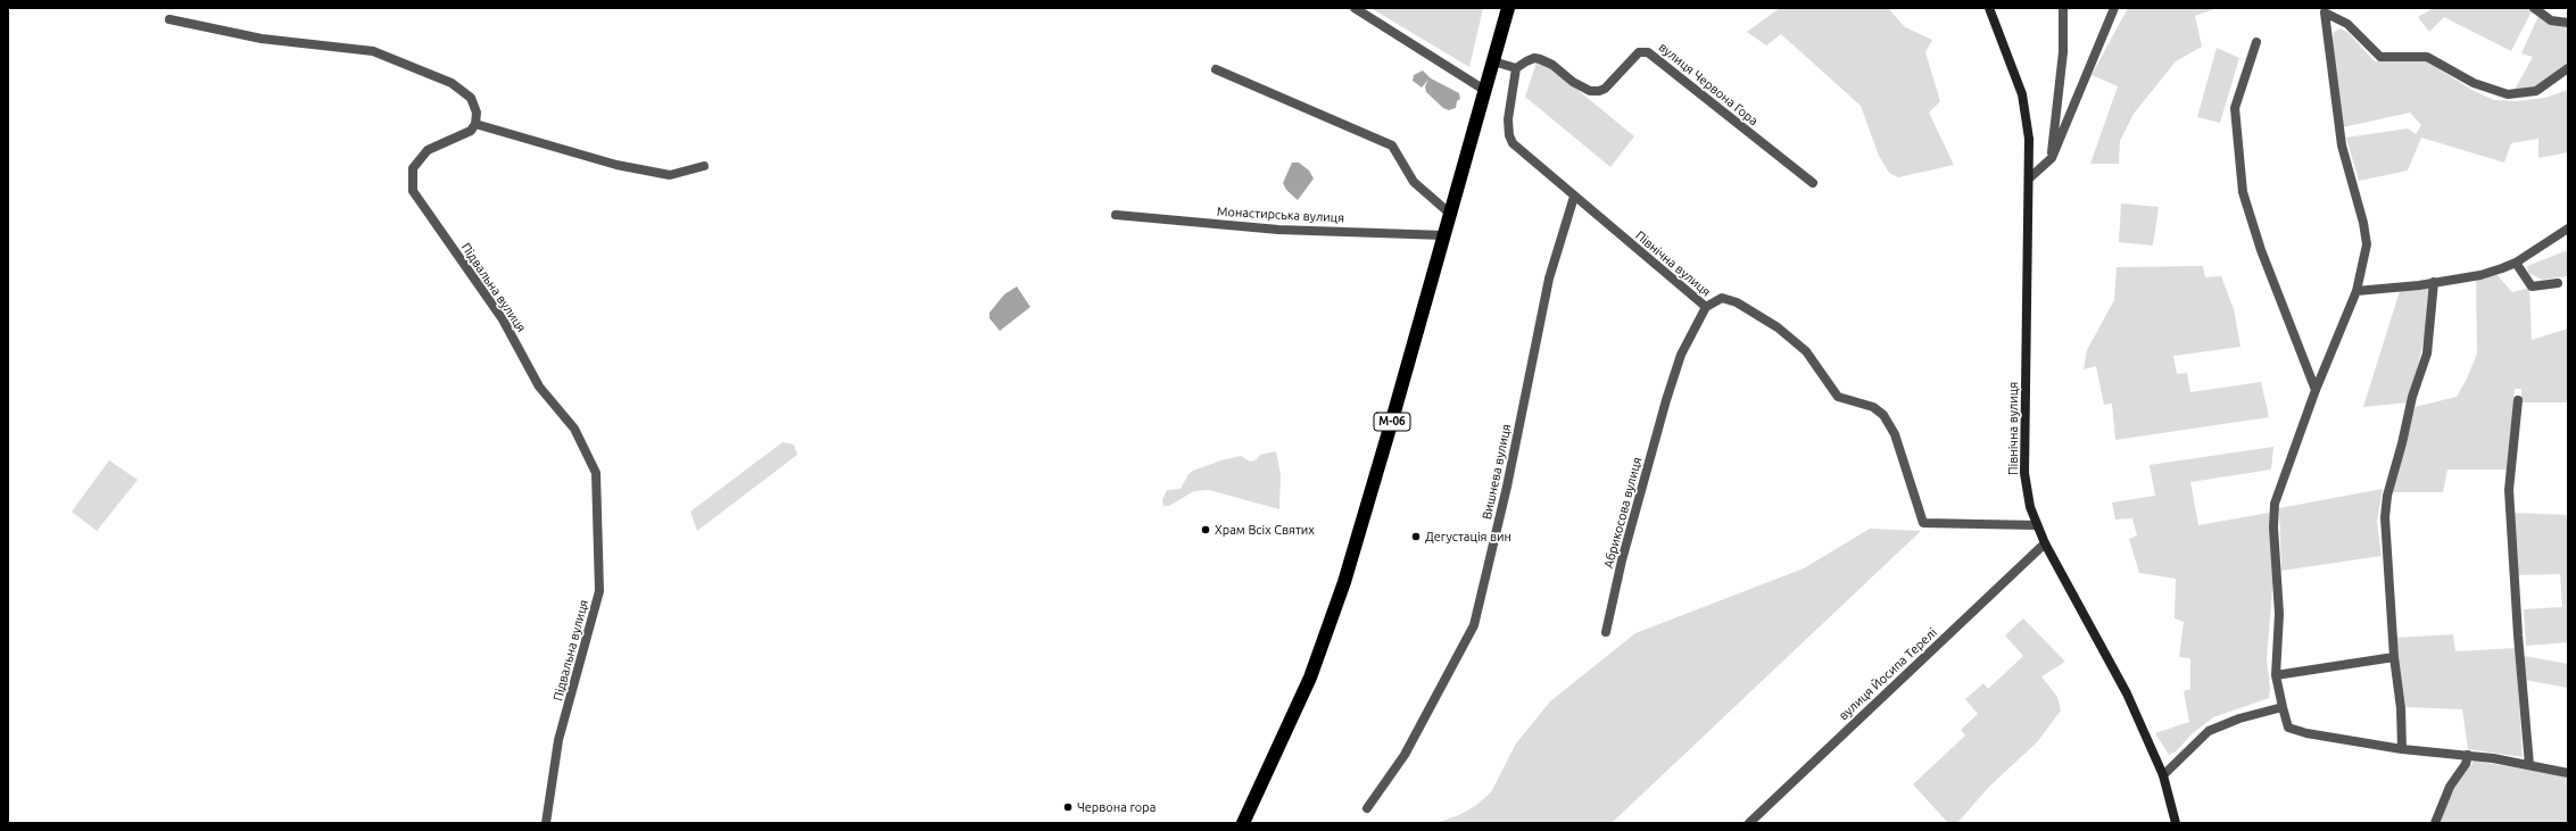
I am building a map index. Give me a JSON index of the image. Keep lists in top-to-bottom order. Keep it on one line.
{"streets":{"highway":["М-06"],"street":["вулиця Червона Гора","Монастирська вулиця","Північна вулиця","Підвальна вулиця","Вишнева вулиця","Абрикосова вулиця","вулиця Йосипа Терелі"]},"crossings":[["вулиця Червона Гора","Північна вулиця"],["Монастирська вулиця","М-06"],["Північна вулиця","Вишнева вулиця"],["Північна вулиця","Абрикосова вулиця"],["Північна вулиця","вулиця Йосипа Терелі"]],"places":["Храм Всіх Святих","Дегустація вин","Червона гора"]}
